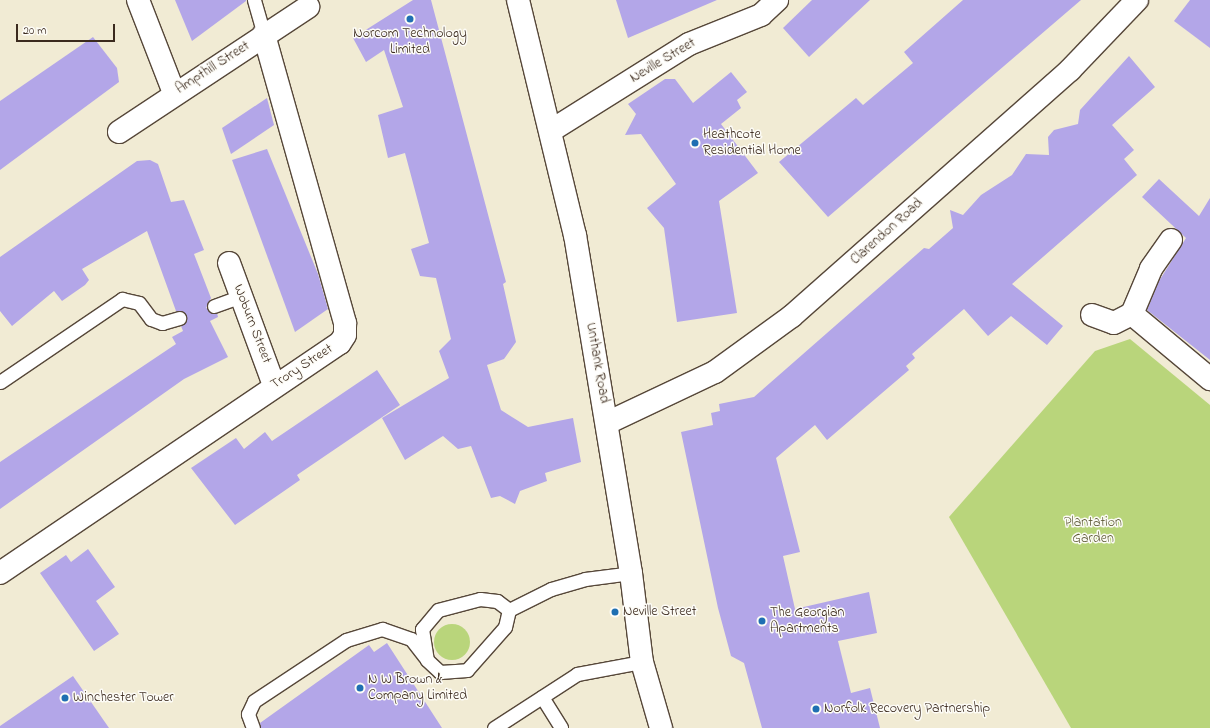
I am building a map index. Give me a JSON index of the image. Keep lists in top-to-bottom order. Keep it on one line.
{"streets":{"street":["Neville Street","Ampthill Street","Clarendon Road","Woburn Street","Unthank Road","Trory Street"]},"crossings":[["Neville Street","Unthank Road"],["Ampthill Street","Trory Street"],["Clarendon Road","Unthank Road"],["Woburn Street","Trory Street"]],"parks":["Plantation Garden"],"places":["Norcom Technology Limited","Heathcote Residential Home","Neville Street","The Georgian Apartments","N W Brown & Company Limited","Winchester Tower","Norfolk Recovery Partnership"],"scale_bar":"20 m"}
